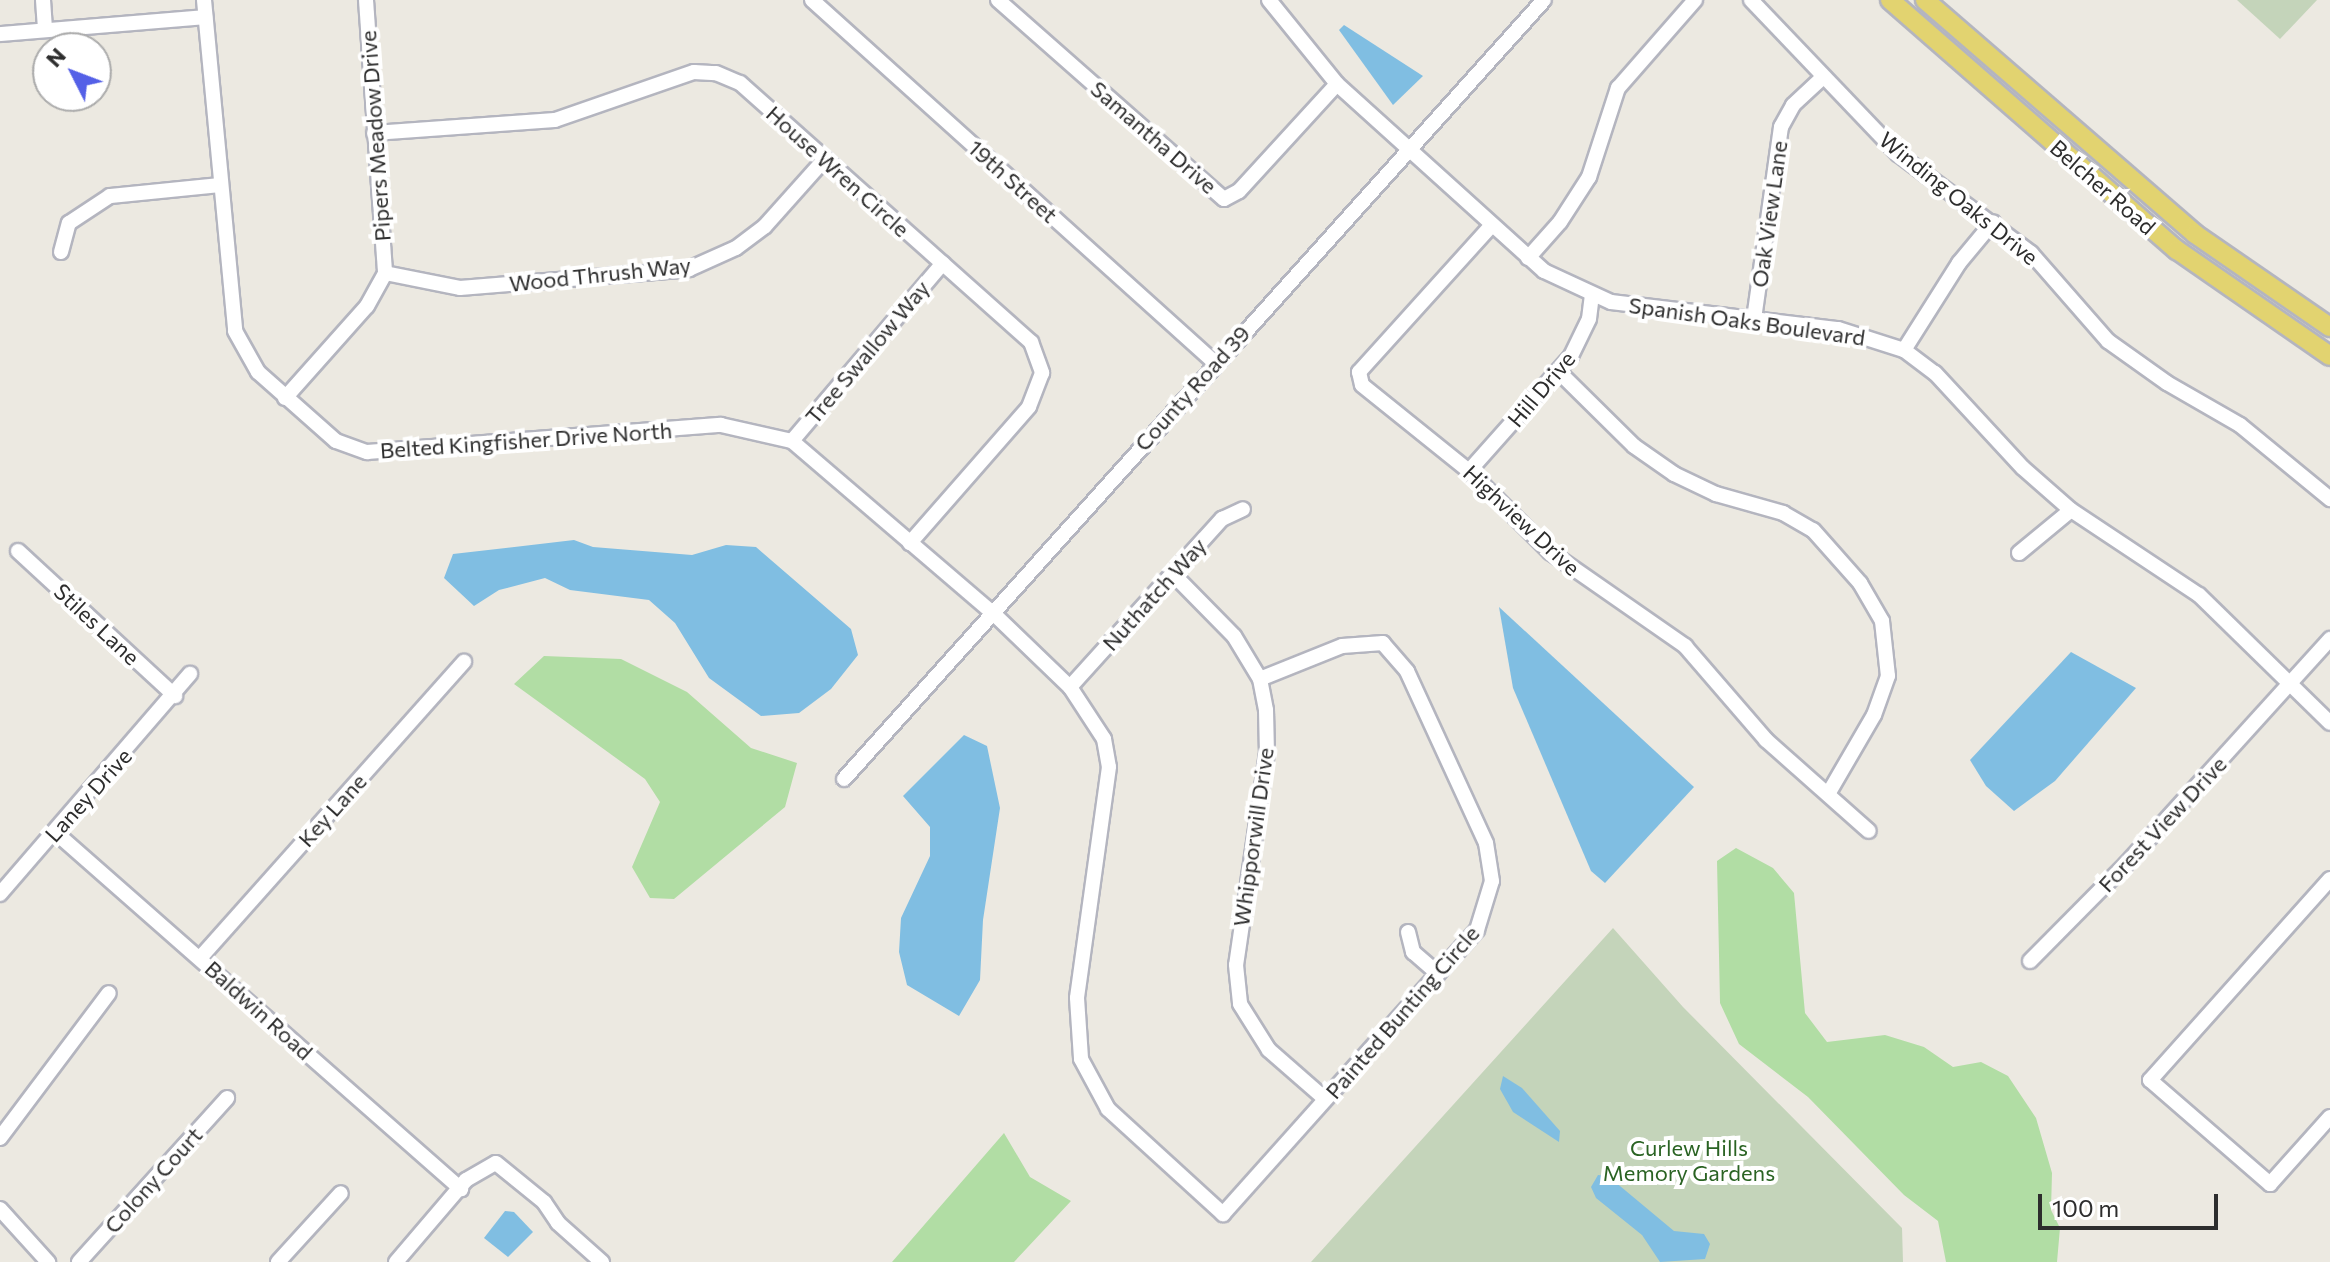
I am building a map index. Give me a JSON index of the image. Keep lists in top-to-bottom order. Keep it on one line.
{"streets":{"main road":["Belcher Road"],"street":["Pipers Meadow Drive","Samantha Drive","House Wren Circle","19th Street","Winding Oaks Drive","Oak View Lane","Wood Thrush Way","Spanish Oaks Boulevard","Tree Swallow Way","County Road 39","Hill Drive","Belted Kingfisher Drive North","Highview Drive","Nuthatch Way","Stiles Lane","Laney Drive","Key Lane","Forest View Drive","Whipporwill Drive","Baldwin Road","Painted Bunting Circle","Colony Court"]},"crossings":[["Pipers Meadow Drive","House Wren Circle"],["Pipers Meadow Drive","Wood Thrush Way"],["Samantha Drive","Spanish Oaks Boulevard"],["House Wren Circle","Wood Thrush Way"],["House Wren Circle","Tree Swallow Way"],["House Wren Circle","Belted Kingfisher Drive North"],["19th Street","County Road 39"],["Winding Oaks Drive","Oak View Lane"],["Oak View Lane","Spanish Oaks Boulevard"],["Spanish Oaks Boulevard","County Road 39"],["Spanish Oaks Boulevard","Hill Drive"],["Spanish Oaks Boulevard","Highview Drive"],["Spanish Oaks Boulevard","Forest View Drive"],["Tree Swallow Way","Belted Kingfisher Drive North"],["County Road 39","Belted Kingfisher Drive North"],["Hill Drive","Highview Drive"],["Belted Kingfisher Drive North","Nuthatch Way"],["Belted Kingfisher Drive North","Painted Bunting Circle"],["Nuthatch Way","Whipporwill Drive"],["Stiles Lane","Laney Drive"],["Laney Drive","Baldwin Road"],["Key Lane","Baldwin Road"],["Whipporwill Drive","Painted Bunting Circle"]],"parks":["Curlew Hills Memory Gardens"],"scale_bar":"100 m","north":"top left"}
